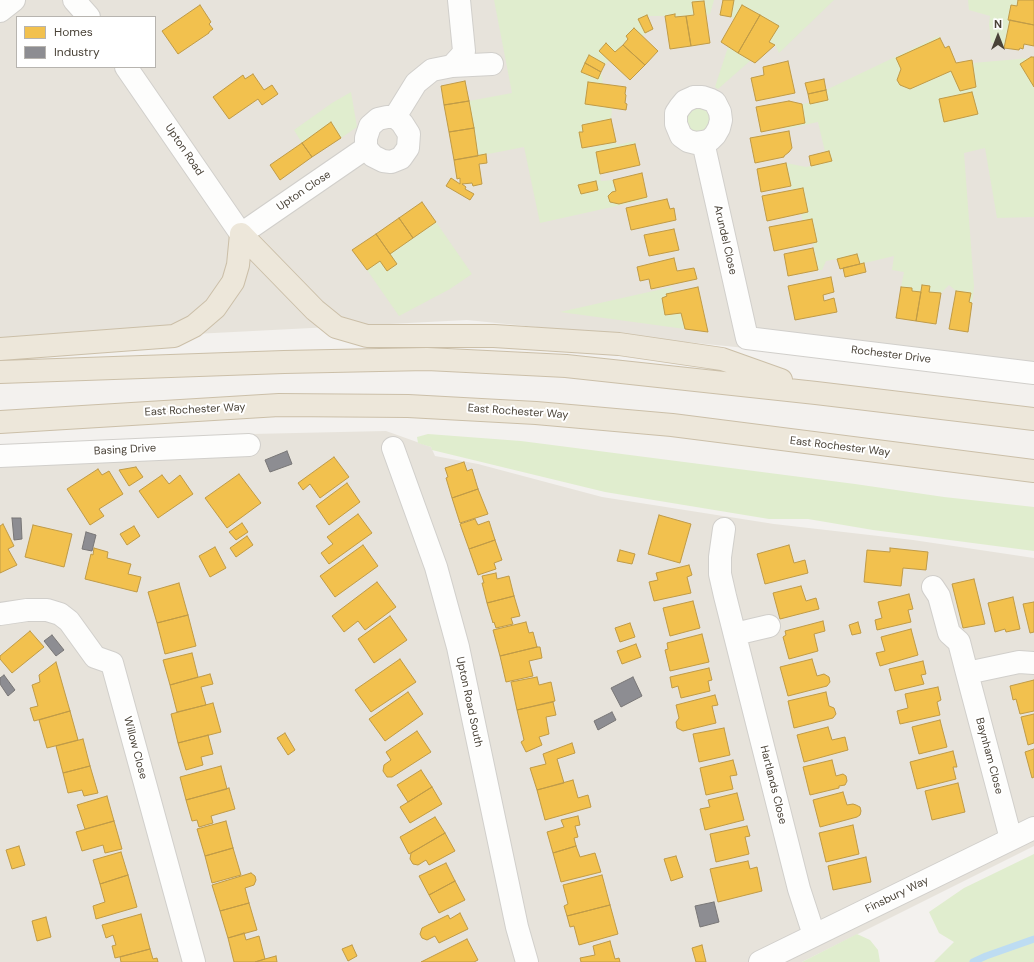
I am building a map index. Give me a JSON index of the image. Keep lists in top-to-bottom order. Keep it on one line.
{"streets":{"highway":["East Rochester Way"],"street":["Upton Road","Upton Close","Arundel Close","Rochester Drive","Basing Drive","Upton Road South","Willow Close","Baynham Close","Hartlands Close","Finsbury Way"]},"crossings":[["Upton Road","Upton Close"],["Arundel Close","Rochester Drive"],["Baynham Close","Finsbury Way"],["Hartlands Close","Finsbury Way"]],"legend":["Homes","Industry"],"north":"top"}
